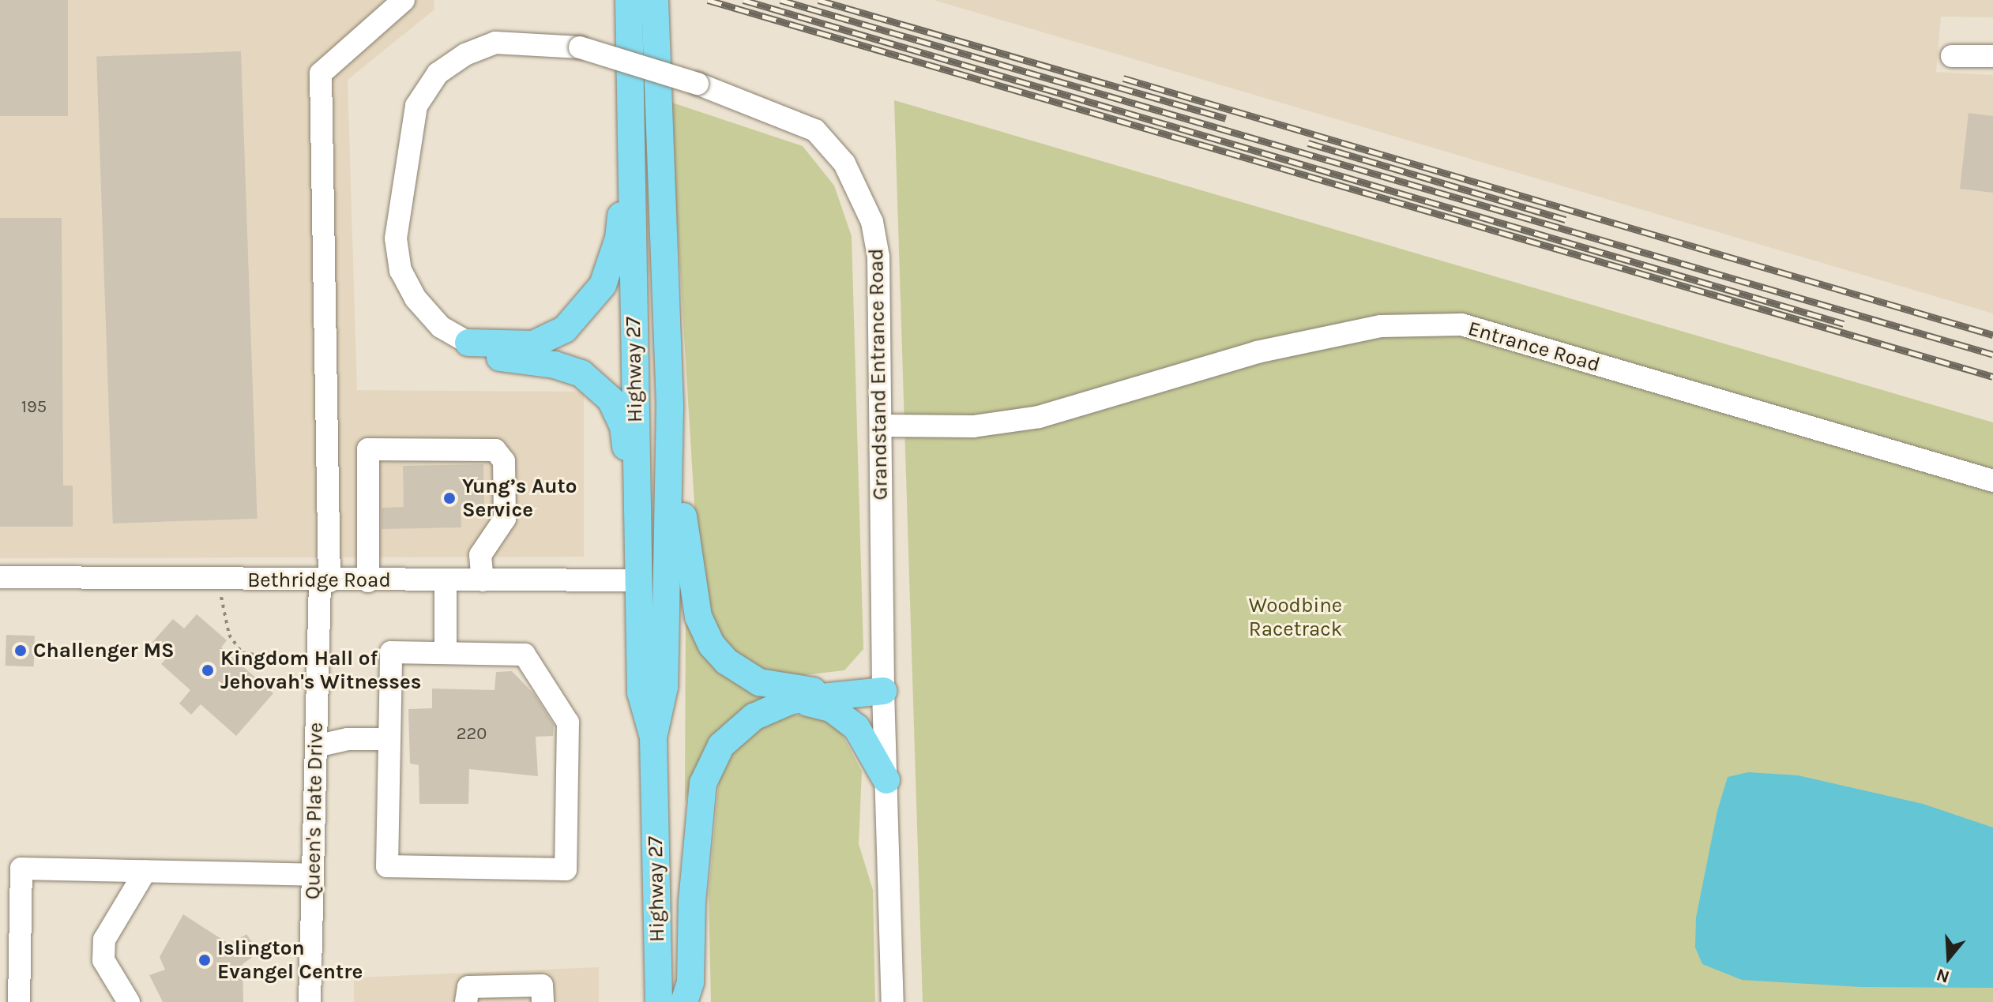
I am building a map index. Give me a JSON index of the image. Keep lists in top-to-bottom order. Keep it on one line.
{"streets":{"main road":["Highway 27"],"street":["Entrance Road","Grandstand Entrance Road","Bethridge Road","Queen's Plate Drive"]},"crossings":[["Entrance Road","Grandstand Entrance Road"],["Highway 27","Bethridge Road"],["Bethridge Road","Queen's Plate Drive"]],"parks":["Woodbine Racetrack"],"places":["Yung’s Auto Service","Challenger MS","Kingdom Hall of Jehovah's Witnesses","Islington Evangel Centre"],"house_numbers":["195","220"],"north":"bottom"}
